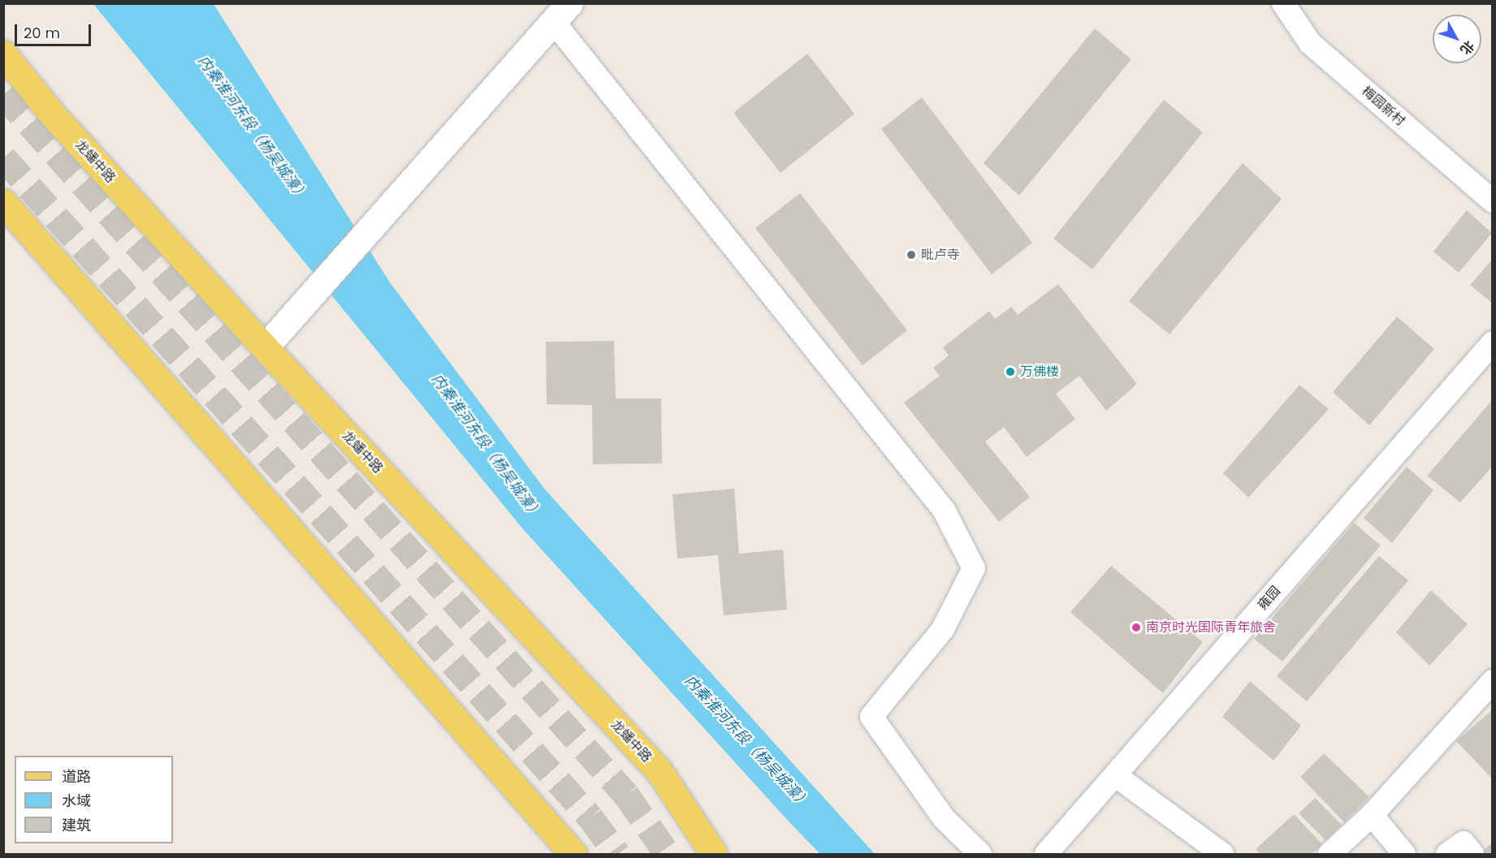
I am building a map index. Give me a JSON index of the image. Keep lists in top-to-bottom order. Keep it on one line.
{"streets":{"main road":["龙蟠中路"],"street":["梅园新村","雍园"]},"water":["内秦淮河东段（杨吴城濠）"],"places":["毗卢寺","万佛楼","南京时光国际青年旅舍"],"legend":["道路","水域","建筑"],"scale_bar":"20 m","north":"bottom right"}
